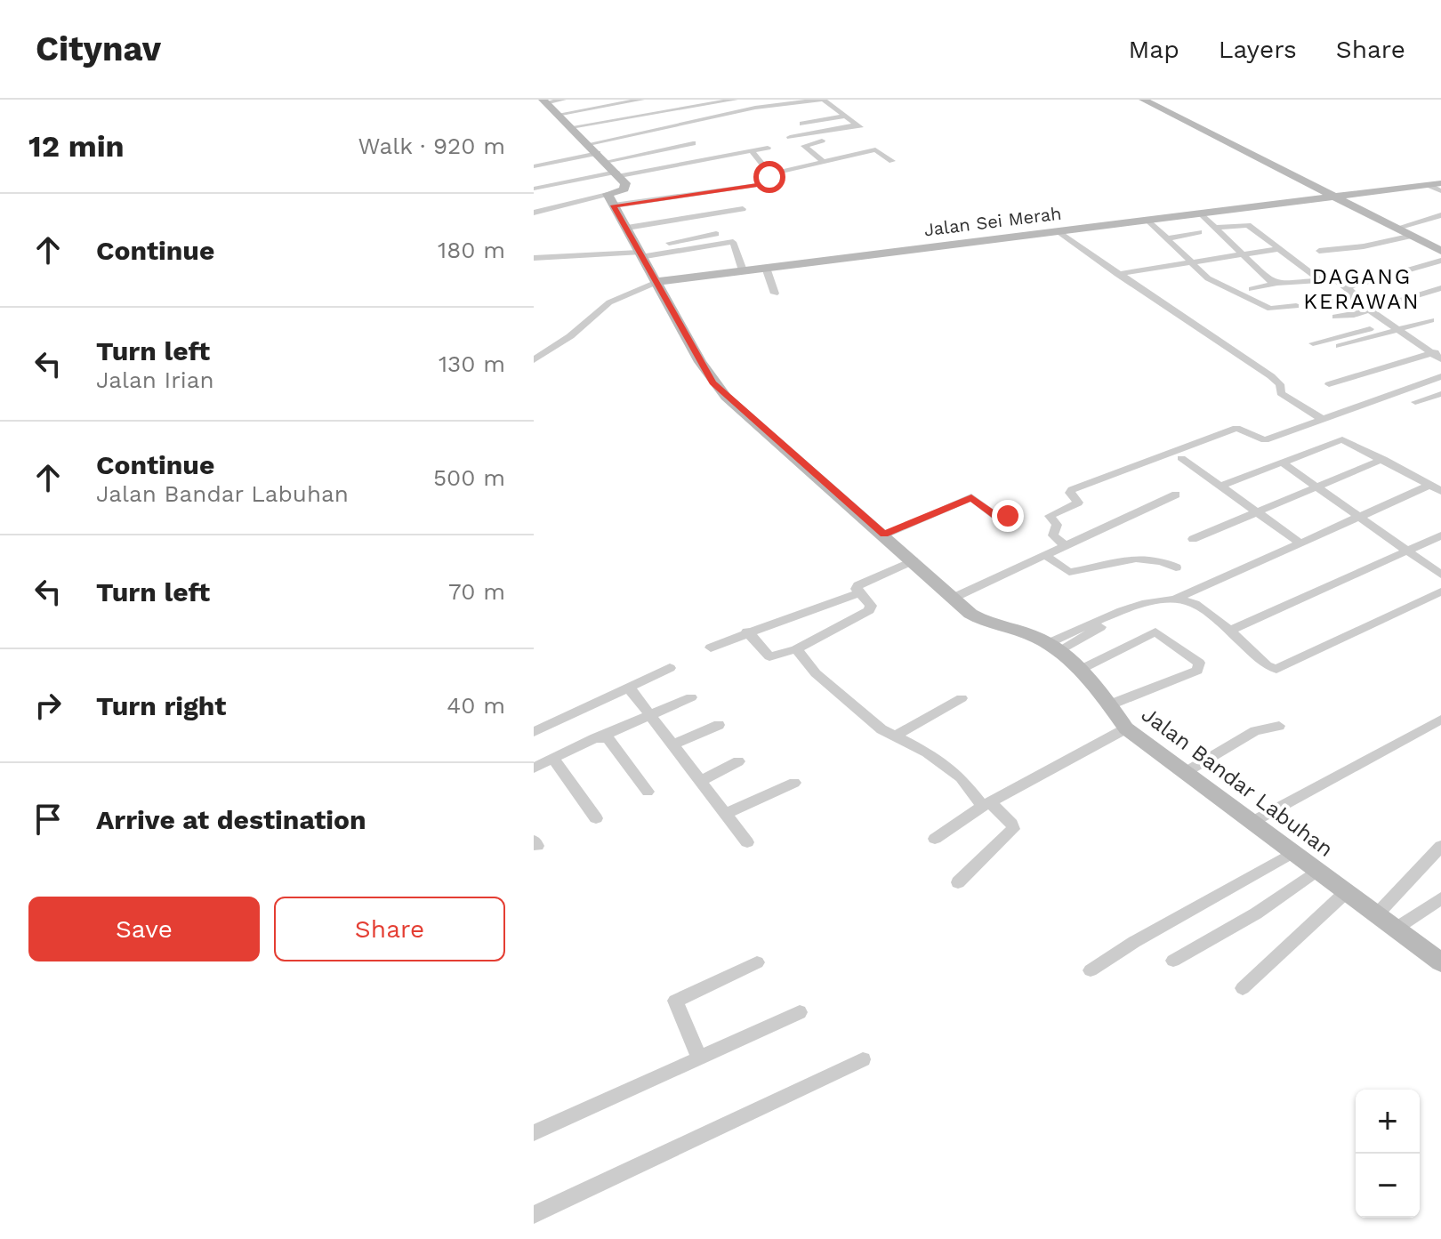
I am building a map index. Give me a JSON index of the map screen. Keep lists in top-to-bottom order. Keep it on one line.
{"streets":{"main road":["Jalan Sei Merah","Jalan Bandar Labuhan"]},"crossings":[["Jalan Sei Merah","Jalan Bandar Labuhan"]],"districts":["DAGANG KERAWAN"],"page":{"header":"Citynav","nav":["Map","Layers","Share"],"heading":["12 min","Walk · 920 m"],"list":[["Continue","180 m"],["Turn left","Jalan Irian","130 m"],["Continue","Jalan Bandar Labuhan","500 m"],["Turn left","70 m"],["Turn right","40 m"],"Arrive at destination"],"buttons":["Save","Share"],"map_buttons":["+","−"]}}
